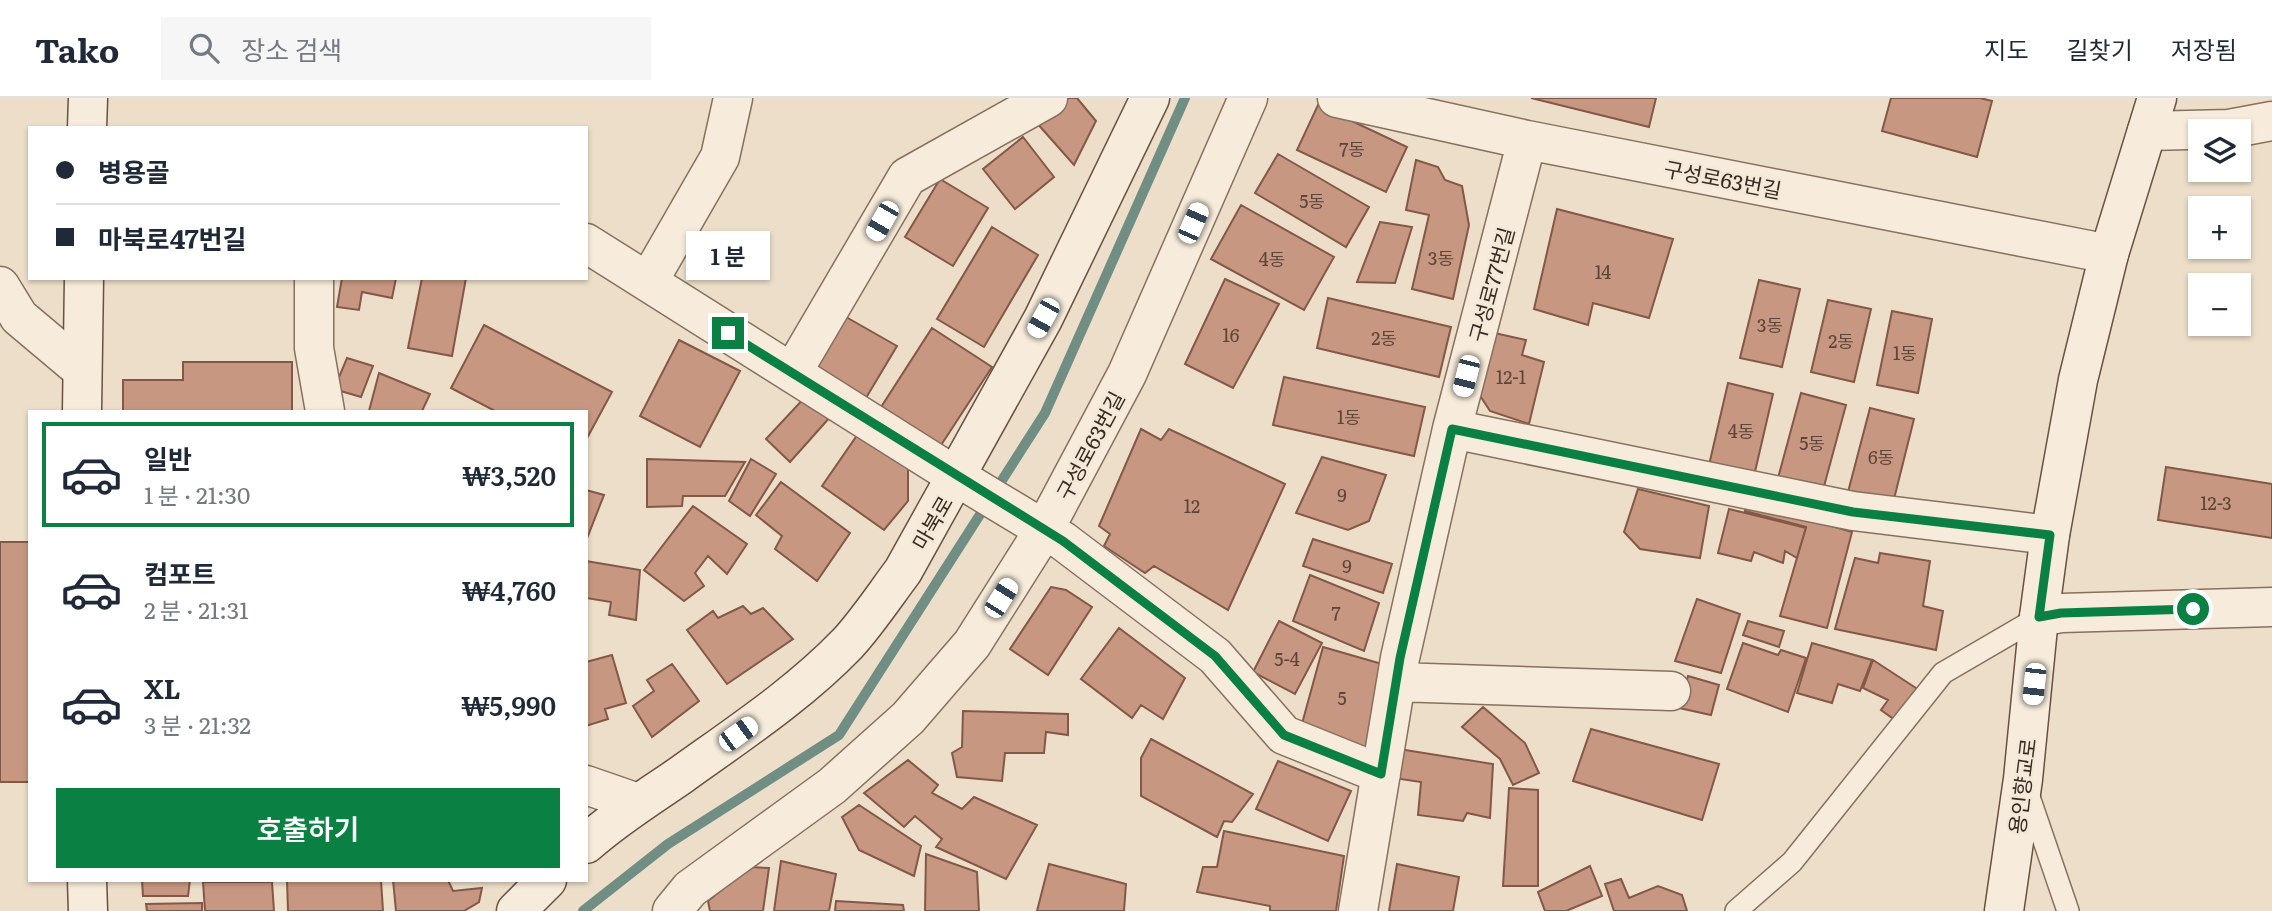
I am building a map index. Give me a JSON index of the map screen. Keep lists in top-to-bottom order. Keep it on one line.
{"streets":{"street":["구성로63번길","구성로77번길","마북로","용인향교로"]},"crossings":[["구성로63번길","구성로77번길"],["구성로63번길","용인향교로"]],"house_numbers":["7동","5동","3동","4동","14","3동","16","2동","2동","1동","12-1","1동","4동","5동","6동","9","12-3","12","9","7","5-4","5"],"page":{"header":"Tako","search":"장소 검색","nav":["지도","길찾기","저장됨"],"map_buttons":["+","−"],"banner":["병용골","마북로47번길"],"bubble":"1 분","list":[{"name":"일반","note":"1 분 · 21:30","value":"₩3,520"},{"name":"컴포트","note":"2 분 · 21:31","value":"₩4,760"},{"name":"XL","note":"3 분 · 21:32","value":"₩5,990"}],"buttons":"호출하기"}}
